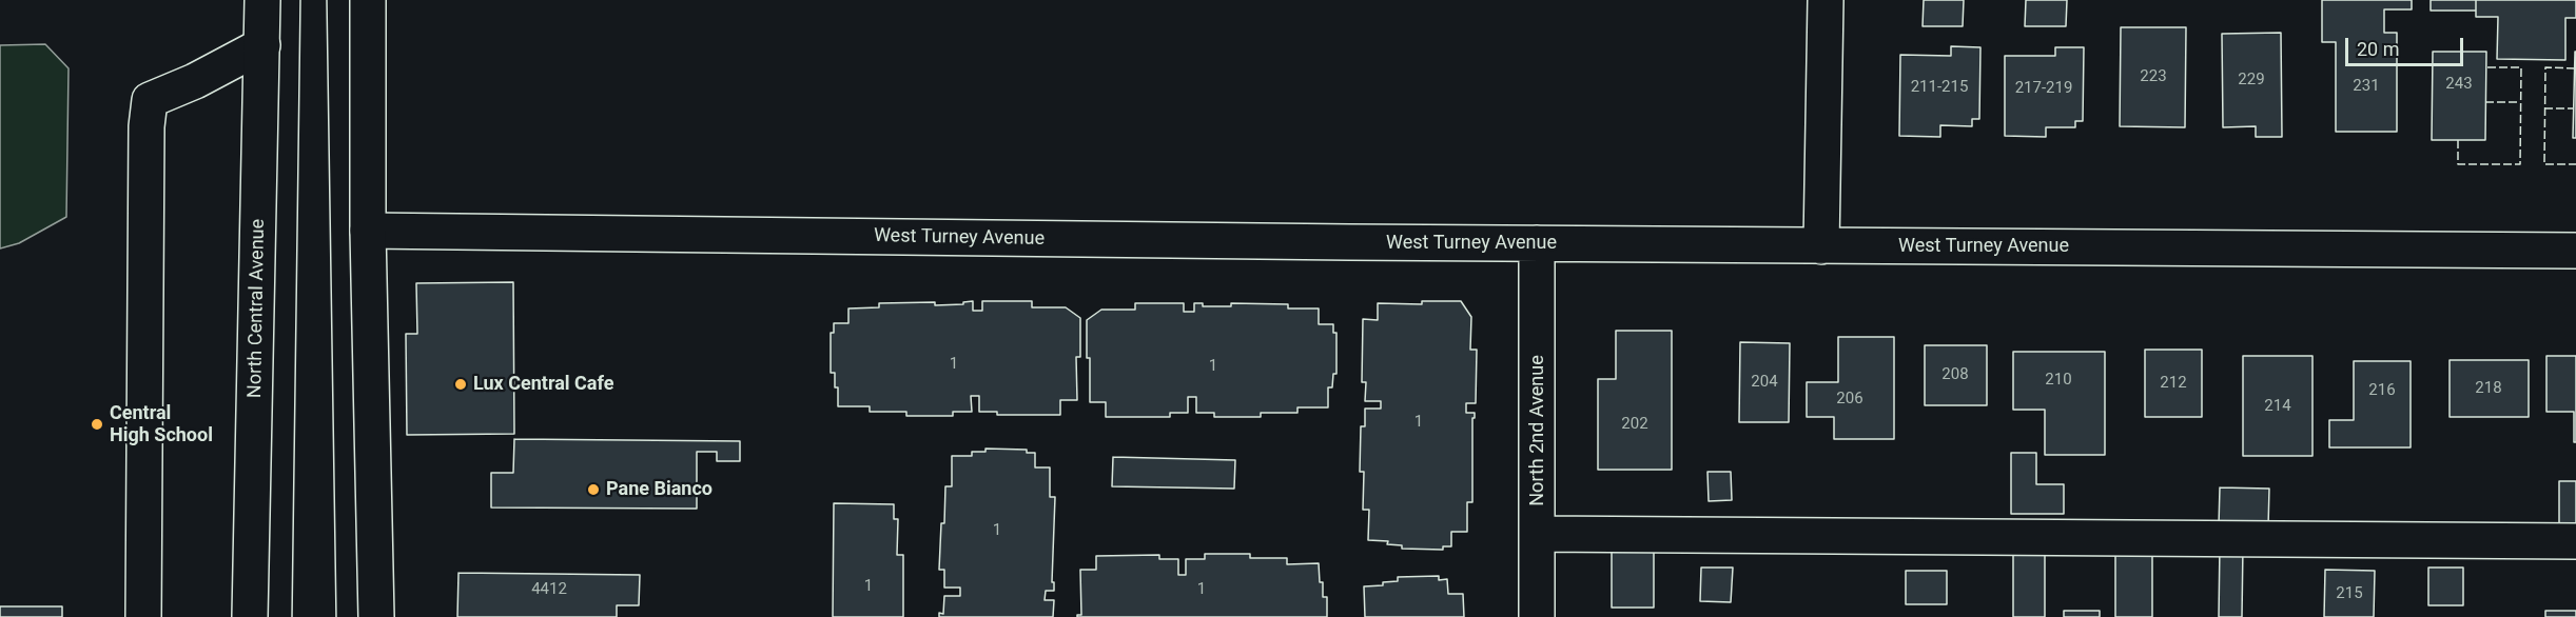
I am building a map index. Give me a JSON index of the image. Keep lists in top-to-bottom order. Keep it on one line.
{"streets":{"street":["West Turney Avenue","North Central Avenue","North 2nd Avenue"]},"crossings":[["West Turney Avenue","North 2nd Avenue"]],"places":["Lux Central Cafe","Central High School","Pane Bianco"],"house_numbers":["223","229","243","231","211-215","217-219","1","1","208","210","204","212","218","216","206","214","1","202","1","1","4412","1","215"],"scale_bar":"20 m"}
